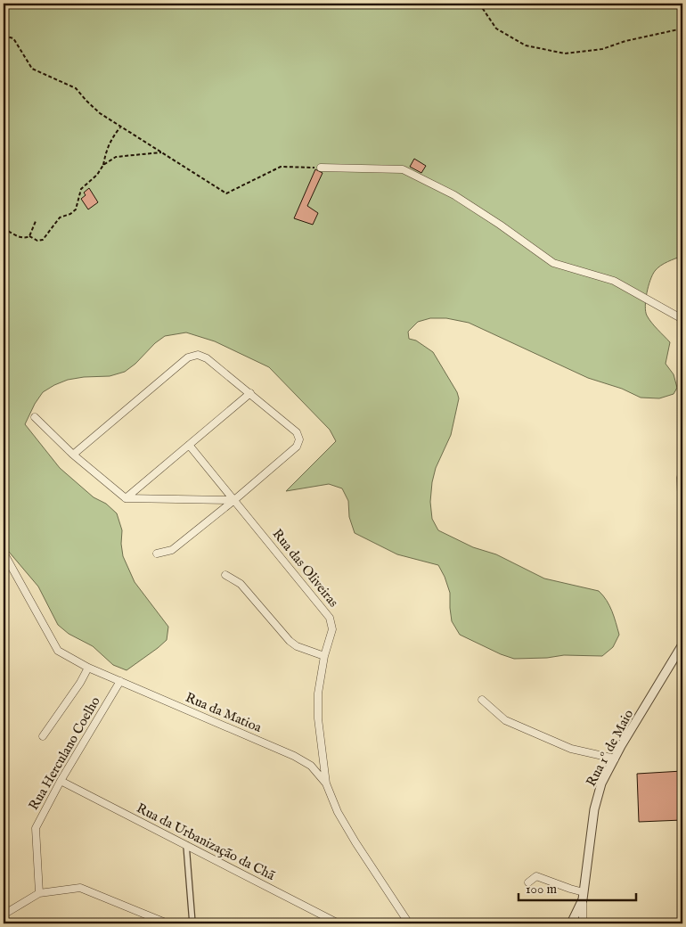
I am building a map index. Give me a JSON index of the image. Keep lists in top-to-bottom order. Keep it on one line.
{"streets":{"street":["Rua das Oliveiras","Rua da Matioa","Rua 1º de Maio","Rua Herculano Coelho","Rua da Urbanização da Chã"]},"crossings":[["Rua das Oliveiras","Rua da Matioa"],["Rua da Matioa","Rua Herculano Coelho"],["Rua Herculano Coelho","Rua da Urbanização da Chã"]],"scale_bar":"100 m"}
